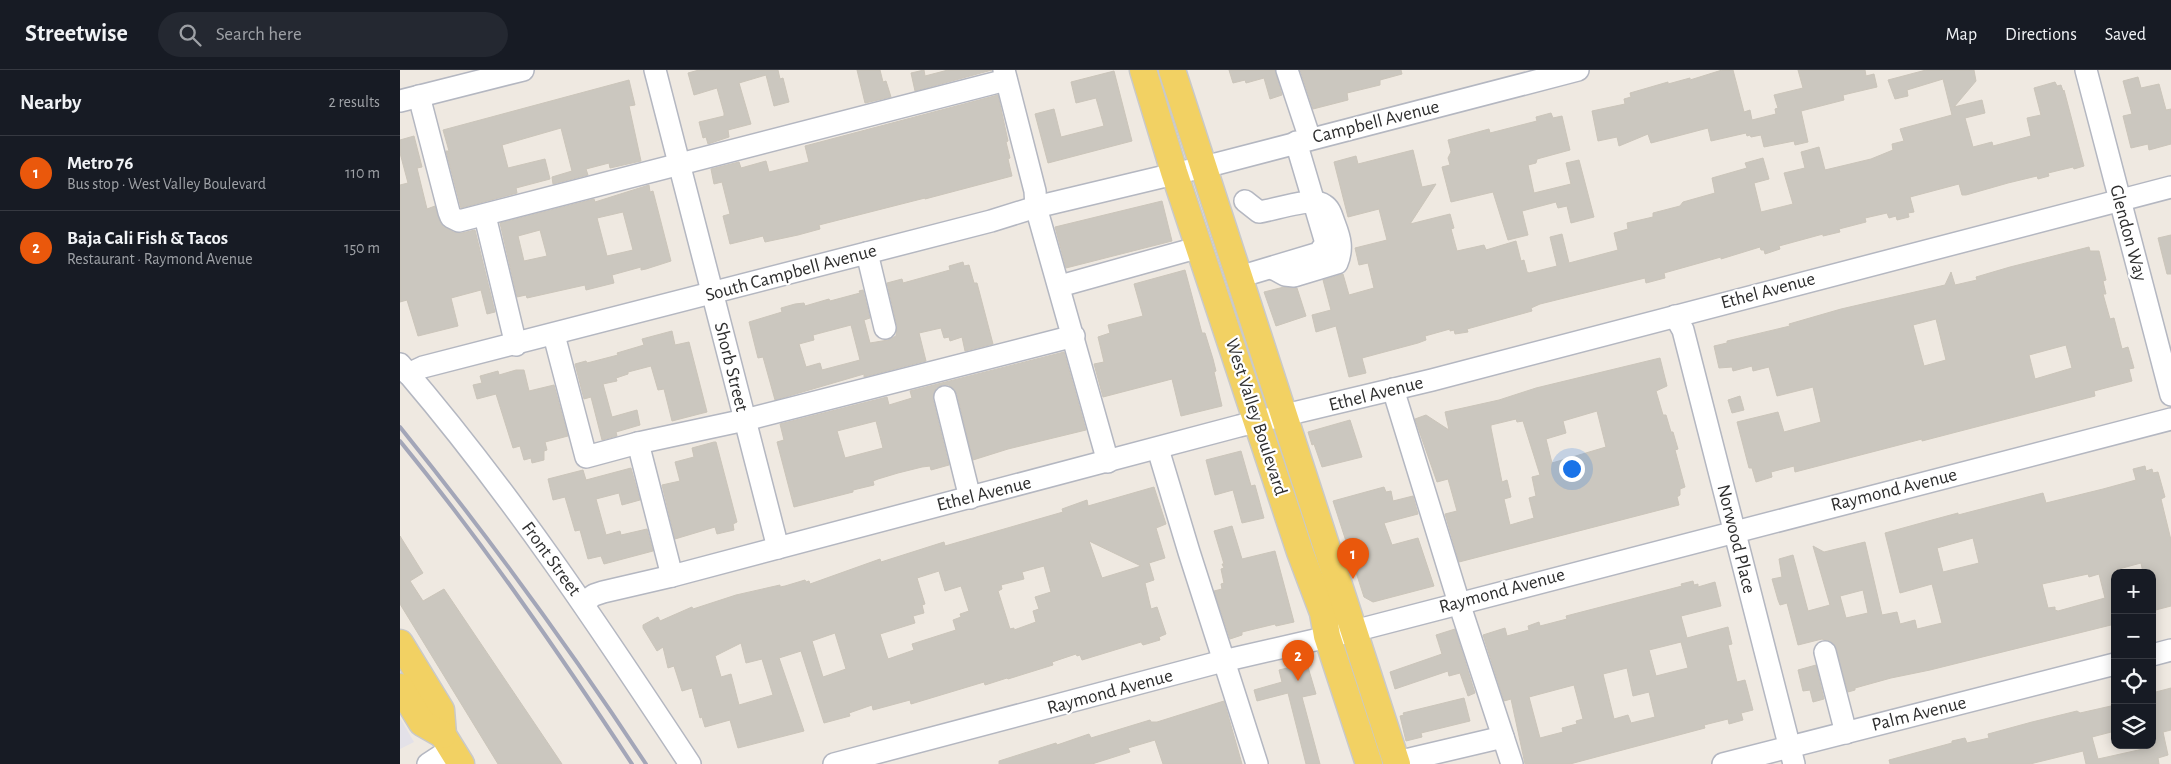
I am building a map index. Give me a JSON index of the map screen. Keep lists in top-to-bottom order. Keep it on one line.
{"streets":{"main road":["West Valley Boulevard"],"street":["Campbell Avenue","Glendon Way","South Campbell Avenue","Ethel Avenue","Shorb Street","Raymond Avenue","Norwood Place","Front Street","Palm Avenue"]},"crossings":[["Campbell Avenue","South Campbell Avenue"],["Campbell Avenue","West Valley Boulevard"],["Glendon Way","Ethel Avenue"],["South Campbell Avenue","Shorb Street"],["South Campbell Avenue","West Valley Boulevard"],["South Campbell Avenue","Front Street"],["Ethel Avenue","Shorb Street"],["Ethel Avenue","West Valley Boulevard"],["Ethel Avenue","Norwood Place"],["Ethel Avenue","Front Street"],["West Valley Boulevard","Raymond Avenue"],["Raymond Avenue","Norwood Place"],["Norwood Place","Palm Avenue"]],"page":{"header":"Streetwise","search":"Search here","nav":["Map","Directions","Saved"],"heading":["Nearby","2 results"],"list":[{"mark":"1","name":"Metro 76","note":"Bus stop · West Valley Boulevard","value":"110 m"},{"mark":"2","name":"Baja Cali Fish & Tacos","note":"Restaurant · Raymond Avenue","value":"150 m"}],"pins":["1","2"],"map_buttons":["+","−"]}}
